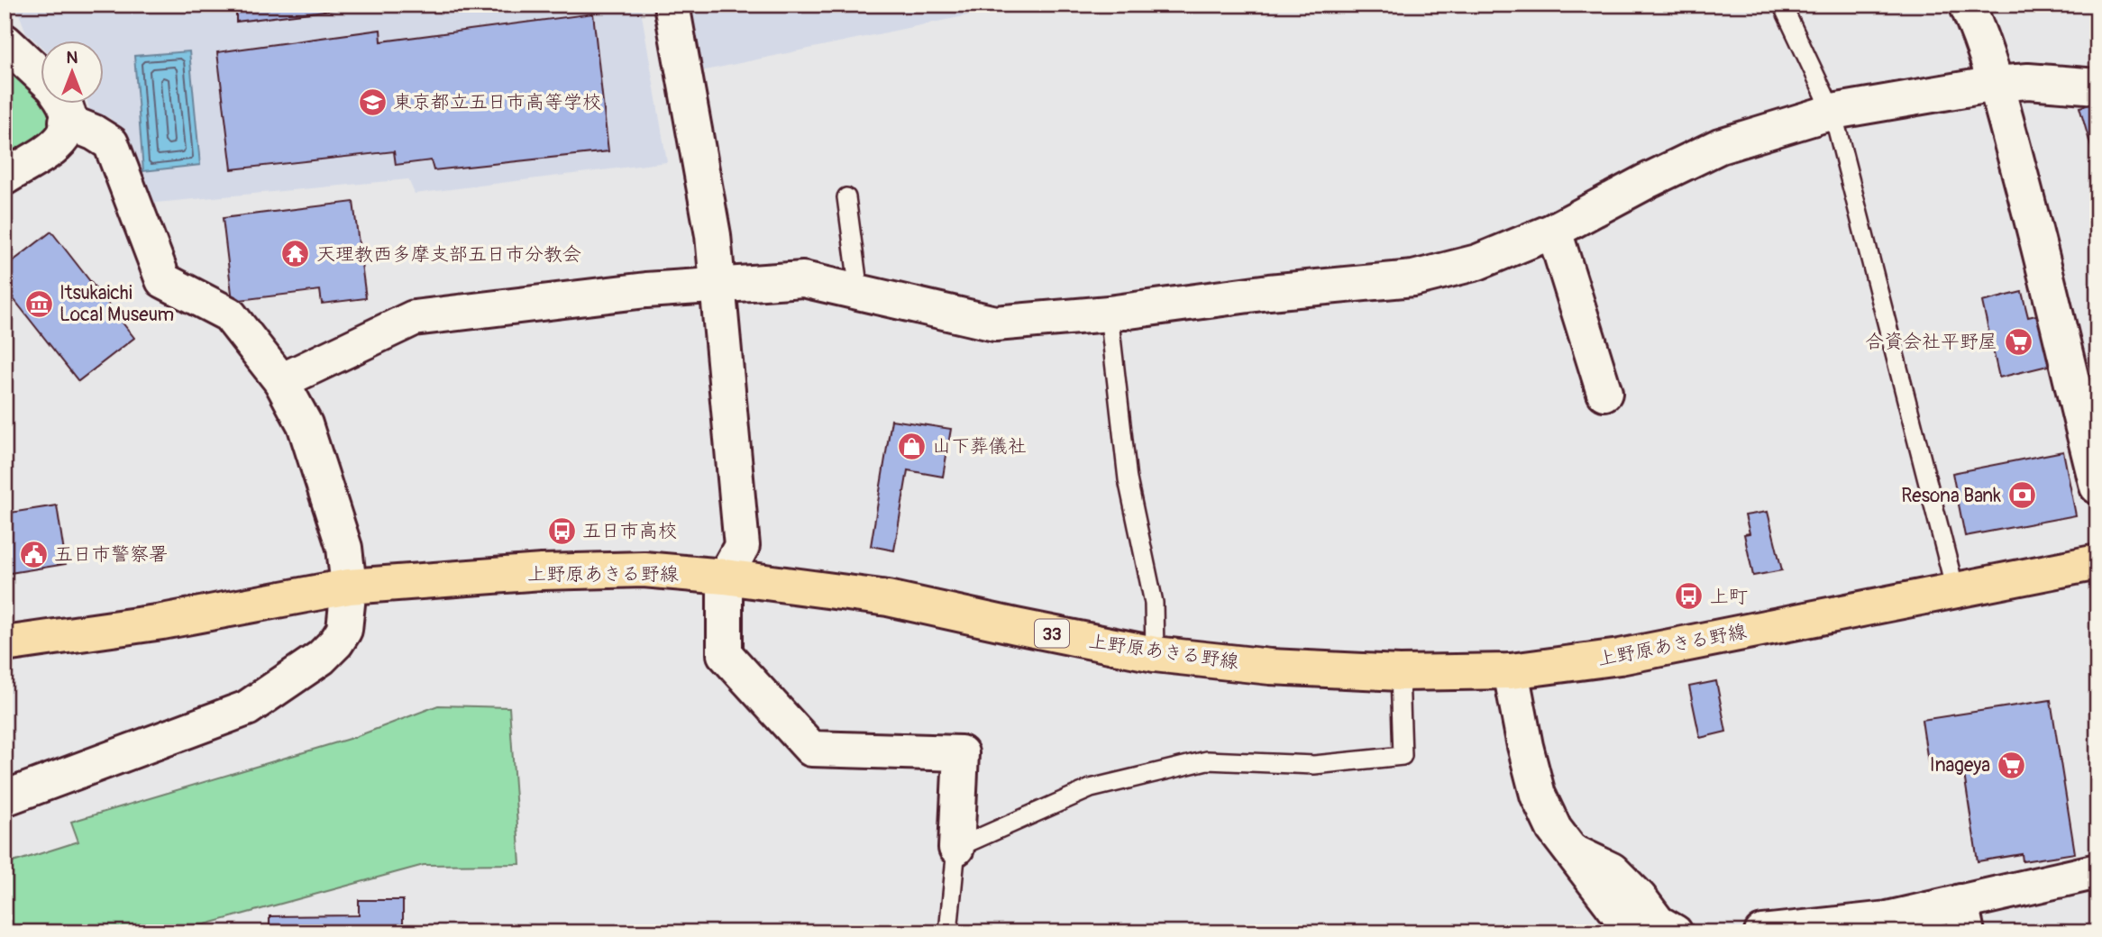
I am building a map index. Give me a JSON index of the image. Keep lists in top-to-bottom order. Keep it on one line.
{"streets":{"main road":["上野原あきる野線","33"]},"places":{"school or university":["東京都立五日市高等学校"],"temple":["天理教西多摩支部五日市分教会"],"museum":["Itsukaichi Local Museum"],"supermarket":["合資会社平野屋","Inageya"],"shop":["山下葬儀社"],"bank":["Resona Bank"],"bus stop":["五日市高校","上町"],"public building":["五日市警察署"]},"north":"top"}
